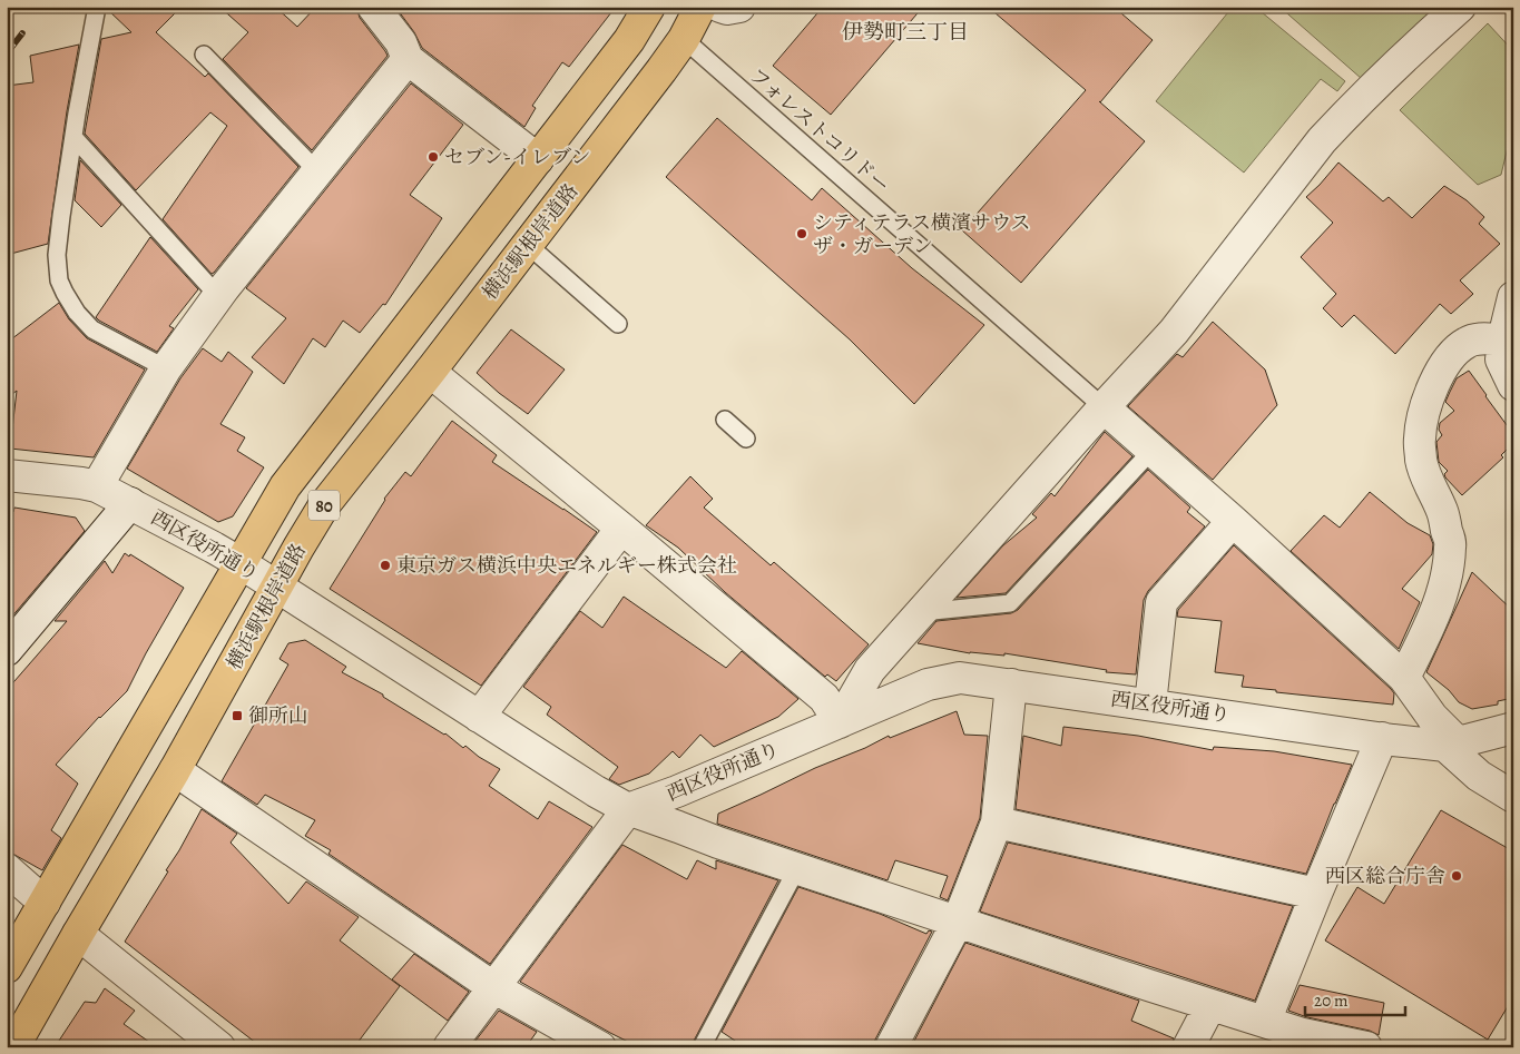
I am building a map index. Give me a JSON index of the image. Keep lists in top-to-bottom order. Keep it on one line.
{"streets":{"main road":["横浜駅根岸道路","80"],"street":["西区役所通り"],"lane":["フォレストコリドー"]},"crossings":[["フォレストコリドー","横浜駅根岸道路"],["横浜駅根岸道路","西区役所通り"],["80","西区役所通り"]],"districts":["伊勢町三丁目"],"places":{"other":["セブン-イレブン","シティテラス横濱サウス ザ・ガーデン","東京ガス横浜中央エネルギー株式会社","西区総合庁舎"],"transit":["御所山"]},"scale_bar":"20 m"}
